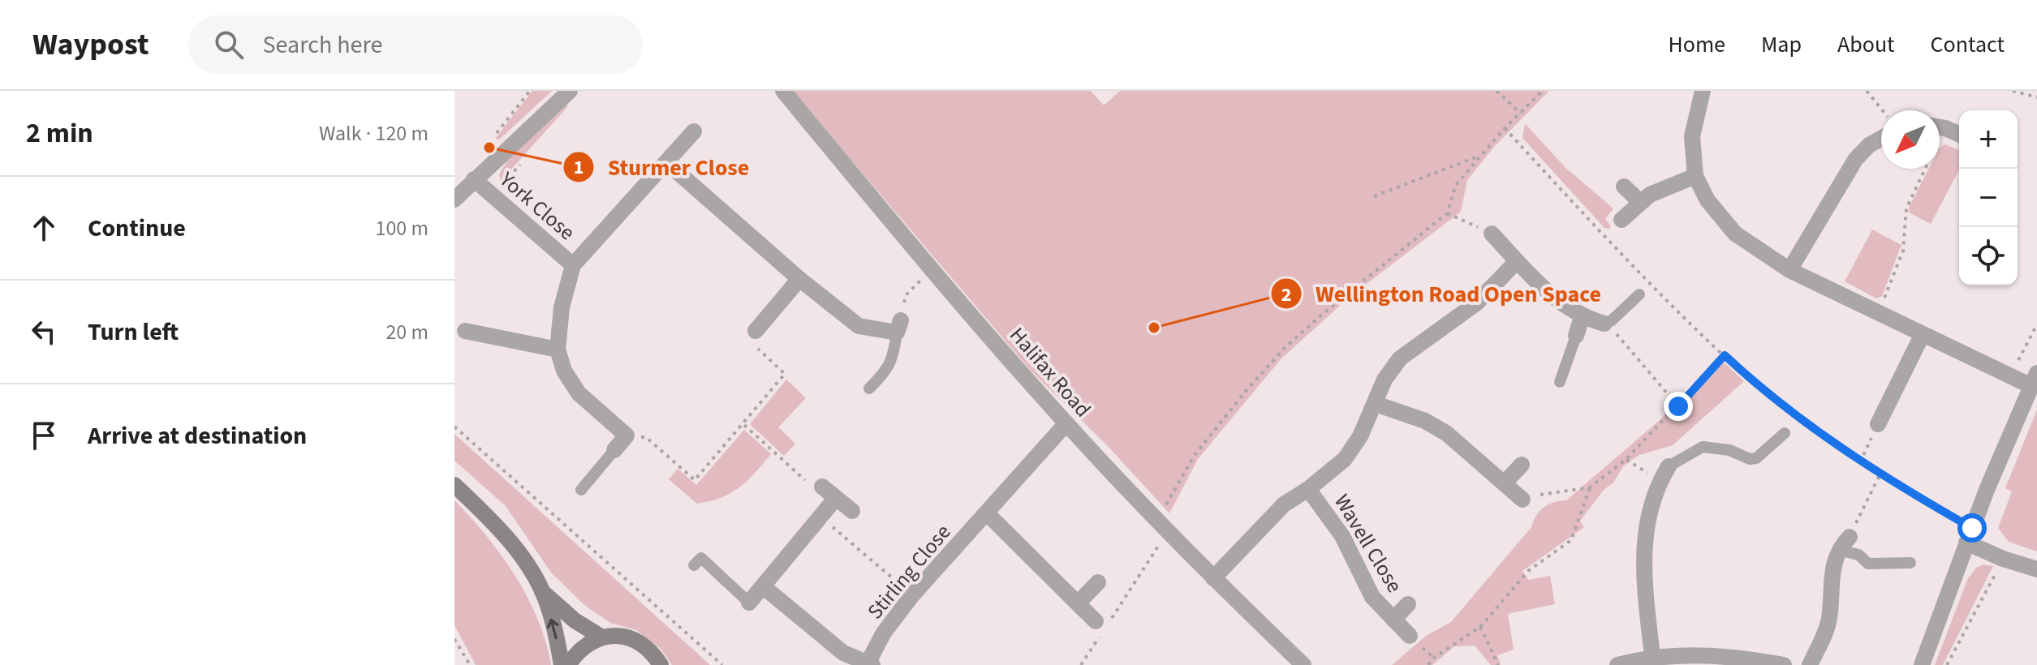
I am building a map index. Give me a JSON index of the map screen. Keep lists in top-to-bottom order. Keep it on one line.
{"streets":{"street":["York Close","Halifax Road","Wavell Close","Stirling Close"]},"crossings":[["Halifax Road","Wavell Close"],["Halifax Road","Stirling Close"]],"places":["Sturmer Close","Wellington Road Open Space"],"north":"bottom left","page":{"header":"Waypost","search":"Search here","nav":["Home","Map","About","Contact"],"heading":["2 min","Walk · 120 m"],"map_buttons":["+","−"],"list":[["Continue","100 m"],["Turn left","20 m"],"Arrive at destination"]}}
